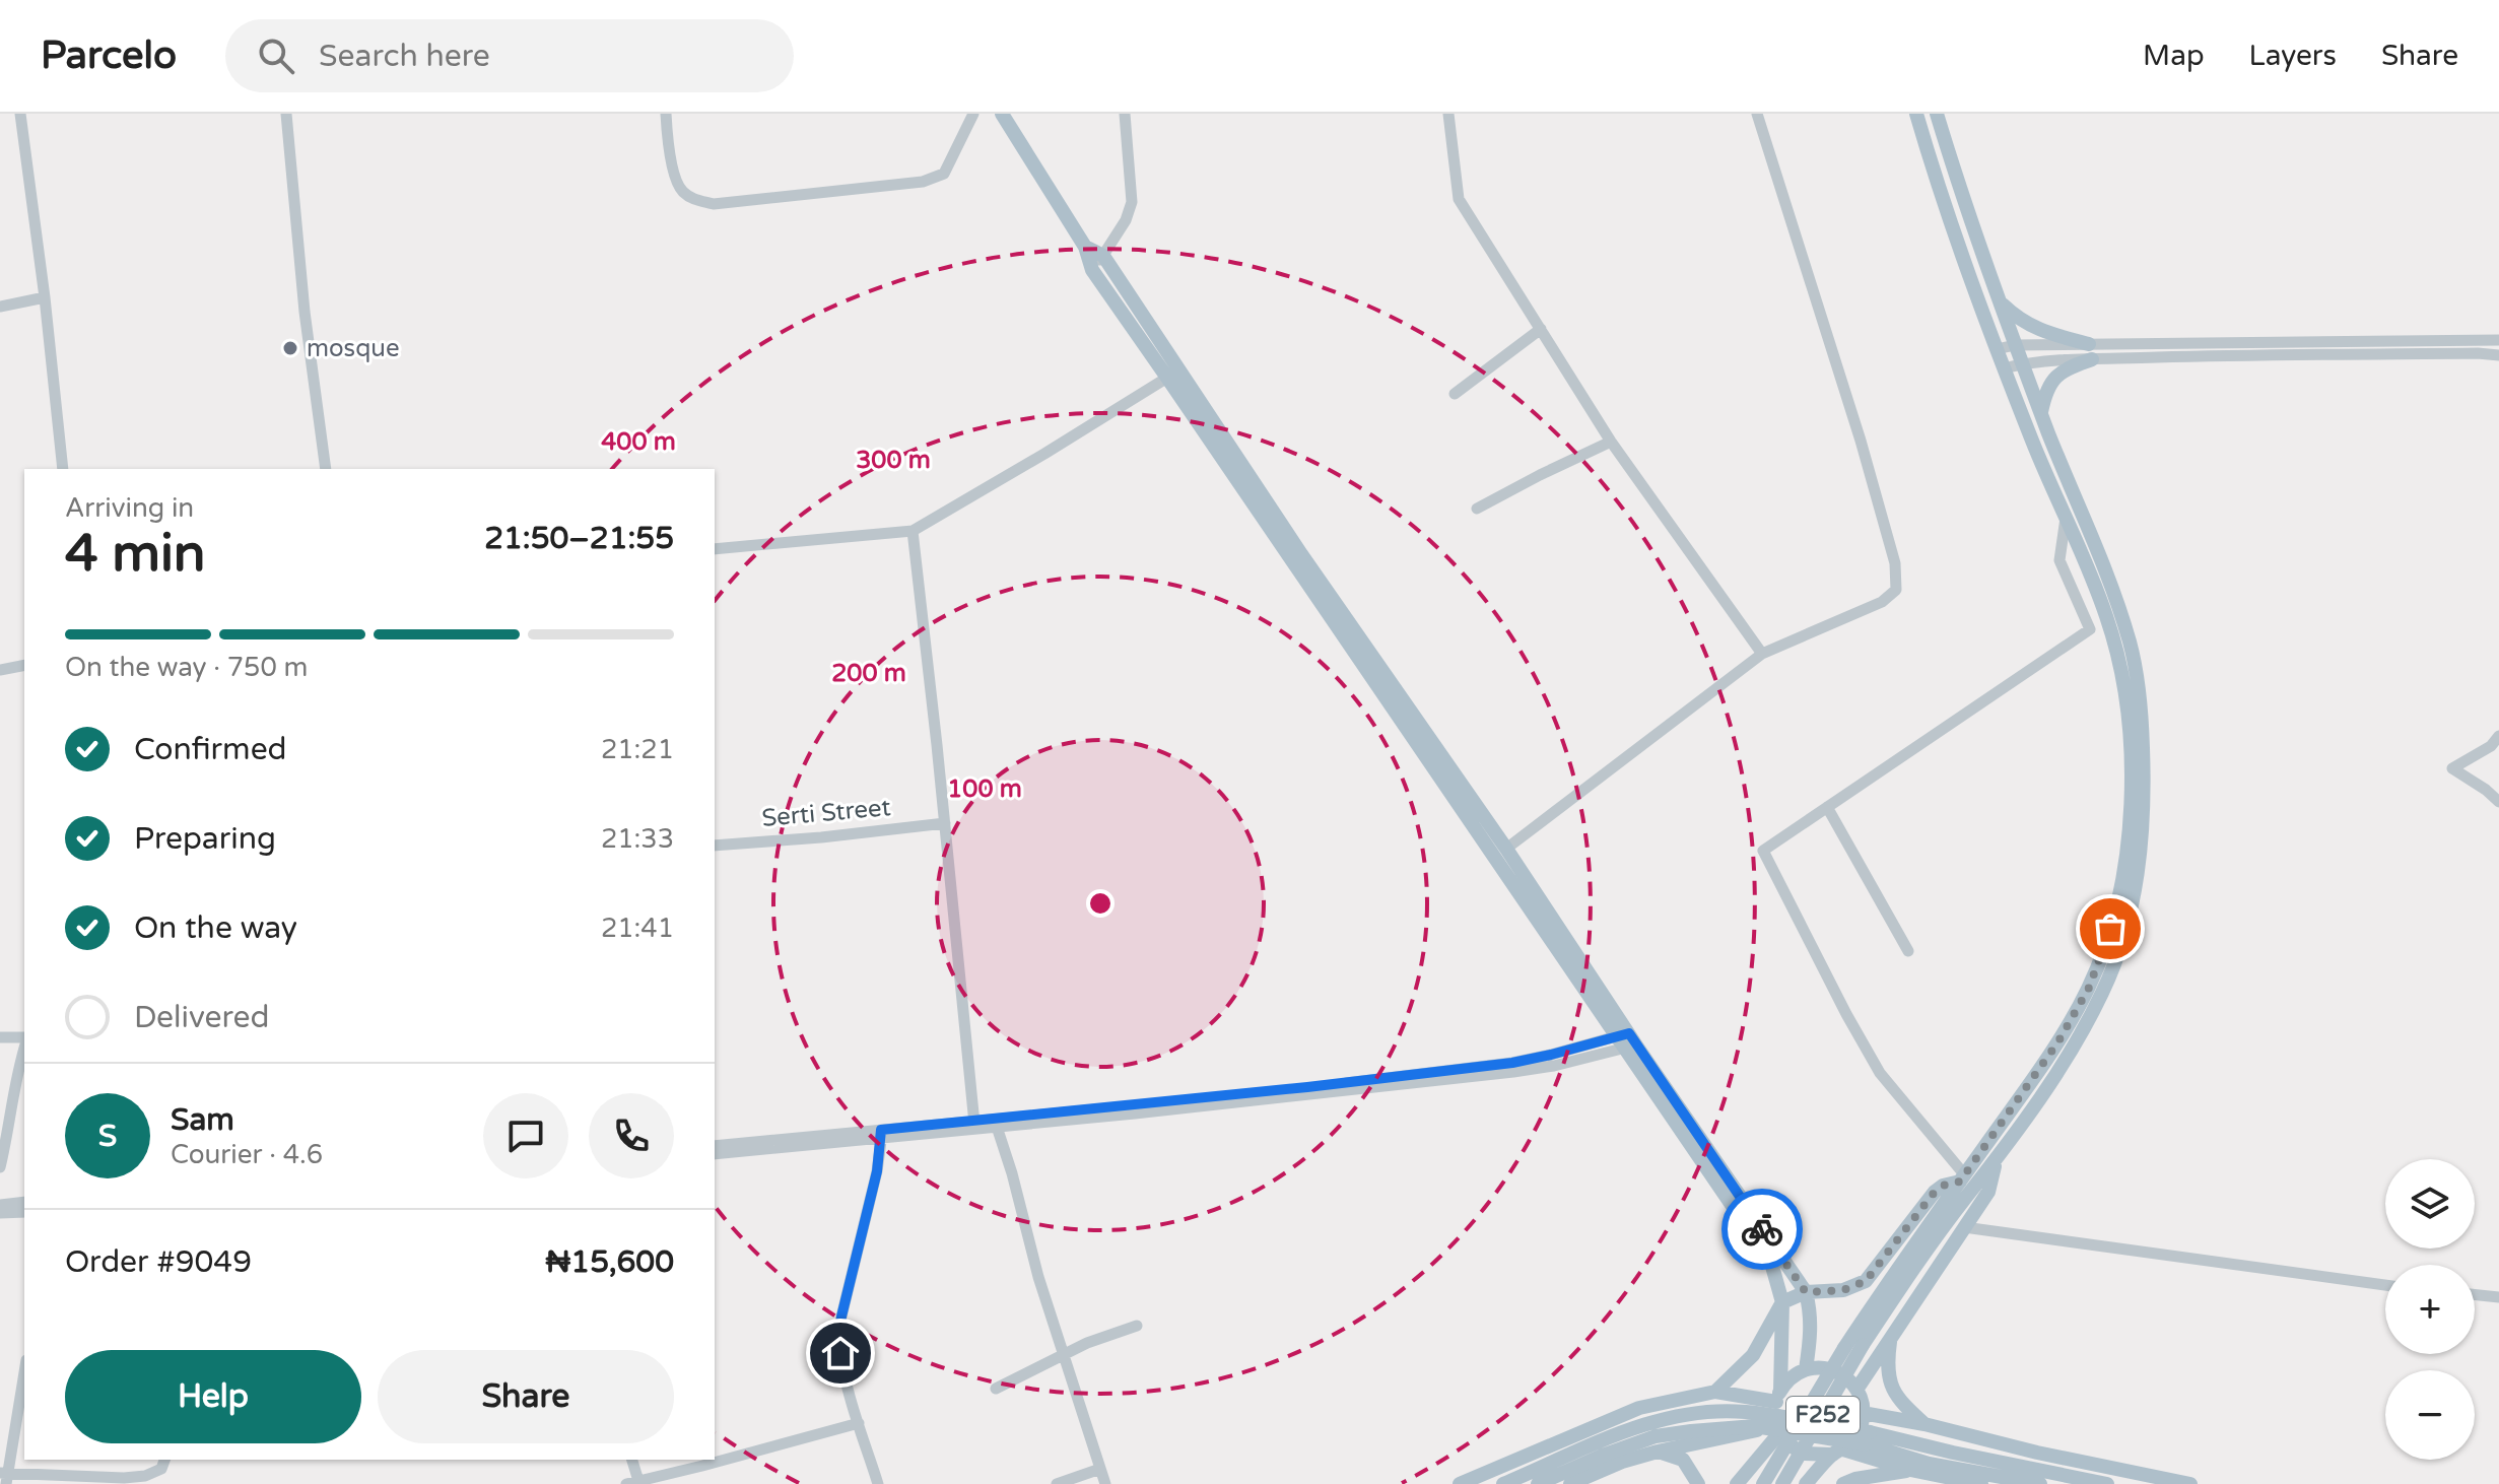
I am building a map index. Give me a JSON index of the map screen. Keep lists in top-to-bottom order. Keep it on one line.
{"streets":{"main road":["F252"],"street":["Serti Street"]},"places":["mosque"],"page":{"header":"Parcelo","search":"Search here","nav":["Map","Layers","Share"],"heading":["4 min","Arriving in","21:50–21:55"],"panel":["Sam","Courier · 4.6","Order #9049","₦15,600"],"bar":"On the way · 750 m","list":[["Confirmed","21:21"],["Preparing","21:33"],["On the way","21:41"],"Delivered"],"round":"S","map_buttons":["+","−"],"buttons":["Help","Share"]},"rings":["400 m","300 m","200 m","100 m"]}
